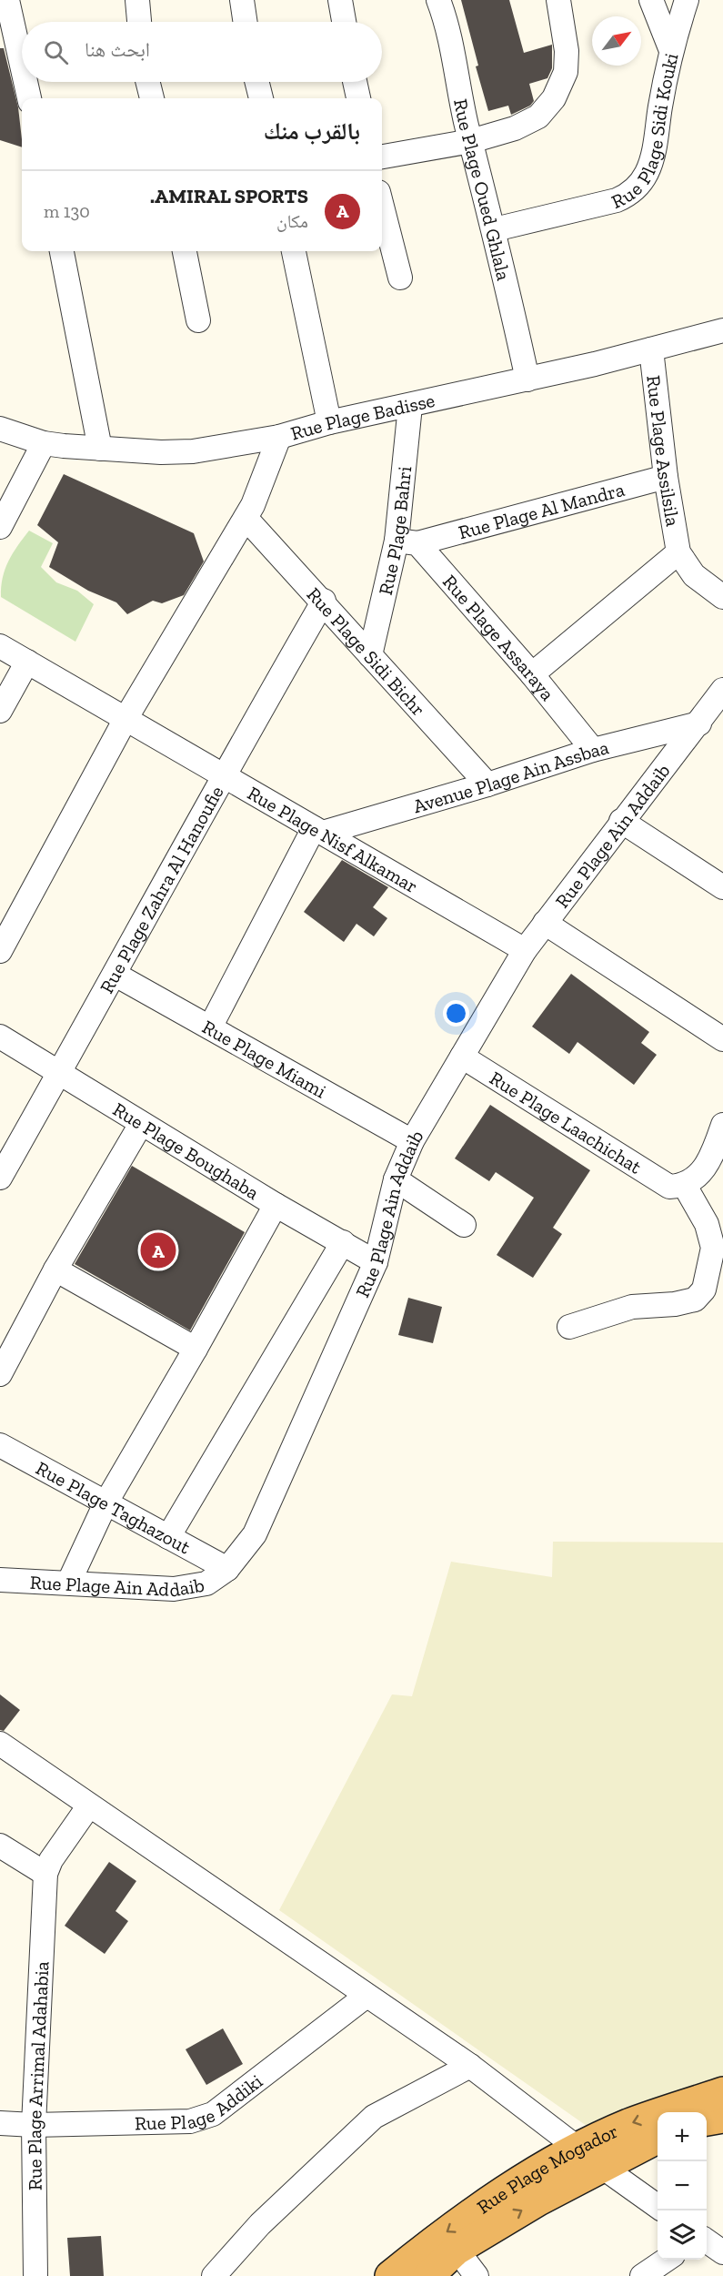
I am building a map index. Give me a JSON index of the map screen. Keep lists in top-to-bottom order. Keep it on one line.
{"streets":{"highway":["Rue Plage Mogador"],"street":["Rue Plage Sidi Kouki","Rue Plage Oued Ghlala","Rue Plage Badisse","Rue Plage Assilsila","Rue Plage Al Mandra","Rue Plage Bahri","Rue Plage Assaraya","Rue Plage Sidi Bichr","Avenue Plage Ain Assbaa","Rue Plage Ain Addaib","Rue Plage Nisf Alkamar","Rue Plage Zahra Al Hanoufie","Rue Plage Miami","Rue Plage Laachichat","Rue Plage Boughaba","Rue Plage Taghazout","Rue Plage Arrimal Adahabia","Rue Plage Addiki"]},"crossings":[["Rue Plage Sidi Kouki","Rue Plage Oued Ghlala"],["Rue Plage Oued Ghlala","Rue Plage Badisse"],["Rue Plage Badisse","Rue Plage Assilsila"],["Rue Plage Badisse","Rue Plage Bahri"],["Rue Plage Assilsila","Rue Plage Al Mandra"],["Rue Plage Assilsila","Rue Plage Assaraya"],["Rue Plage Al Mandra","Rue Plage Bahri"],["Rue Plage Al Mandra","Rue Plage Assaraya"],["Rue Plage Bahri","Rue Plage Assaraya"],["Rue Plage Bahri","Rue Plage Sidi Bichr"],["Rue Plage Assaraya","Avenue Plage Ain Assbaa"],["Rue Plage Sidi Bichr","Avenue Plage Ain Assbaa"],["Rue Plage Sidi Bichr","Rue Plage Zahra Al Hanoufie"],["Avenue Plage Ain Assbaa","Rue Plage Ain Addaib"],["Avenue Plage Ain Assbaa","Rue Plage Nisf Alkamar"],["Rue Plage Ain Addaib","Rue Plage Nisf Alkamar"],["Rue Plage Ain Addaib","Rue Plage Miami"],["Rue Plage Ain Addaib","Rue Plage Laachichat"],["Rue Plage Ain Addaib","Rue Plage Boughaba"],["Rue Plage Ain Addaib","Rue Plage Taghazout"],["Rue Plage Nisf Alkamar","Rue Plage Zahra Al Hanoufie"],["Rue Plage Zahra Al Hanoufie","Rue Plage Miami"],["Rue Plage Zahra Al Hanoufie","Rue Plage Boughaba"],["Rue Plage Arrimal Adahabia","Rue Plage Addiki"]],"north":"top right","page":{"search":"ابحث هنا","heading":"بالقرب منك","list":[{"mark":"A","name":"AMIRAL SPORTS.","note":"مكان","value":"130 m"}],"pins":"A","map_buttons":["+","−"]}}
